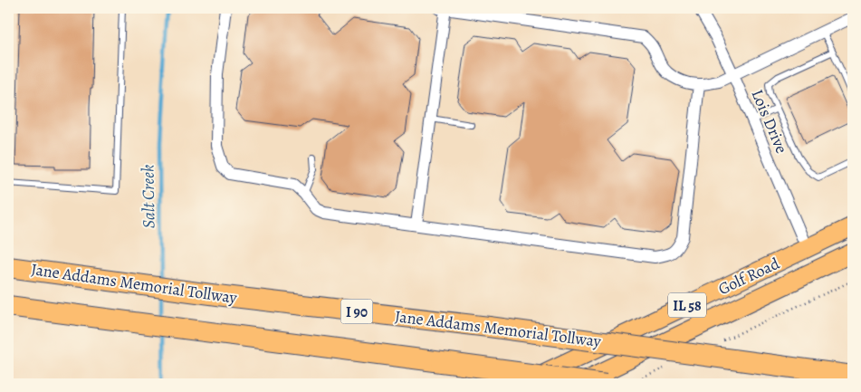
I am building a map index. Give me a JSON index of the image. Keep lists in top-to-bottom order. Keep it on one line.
{"streets":{"highway":["Jane Addams Memorial Tollway","I 90"],"main road":["Golf Road","IL 58"],"street":["Lois Drive"]},"crossings":[["Lois Drive","Golf Road"]],"water":["Salt Creek"]}
